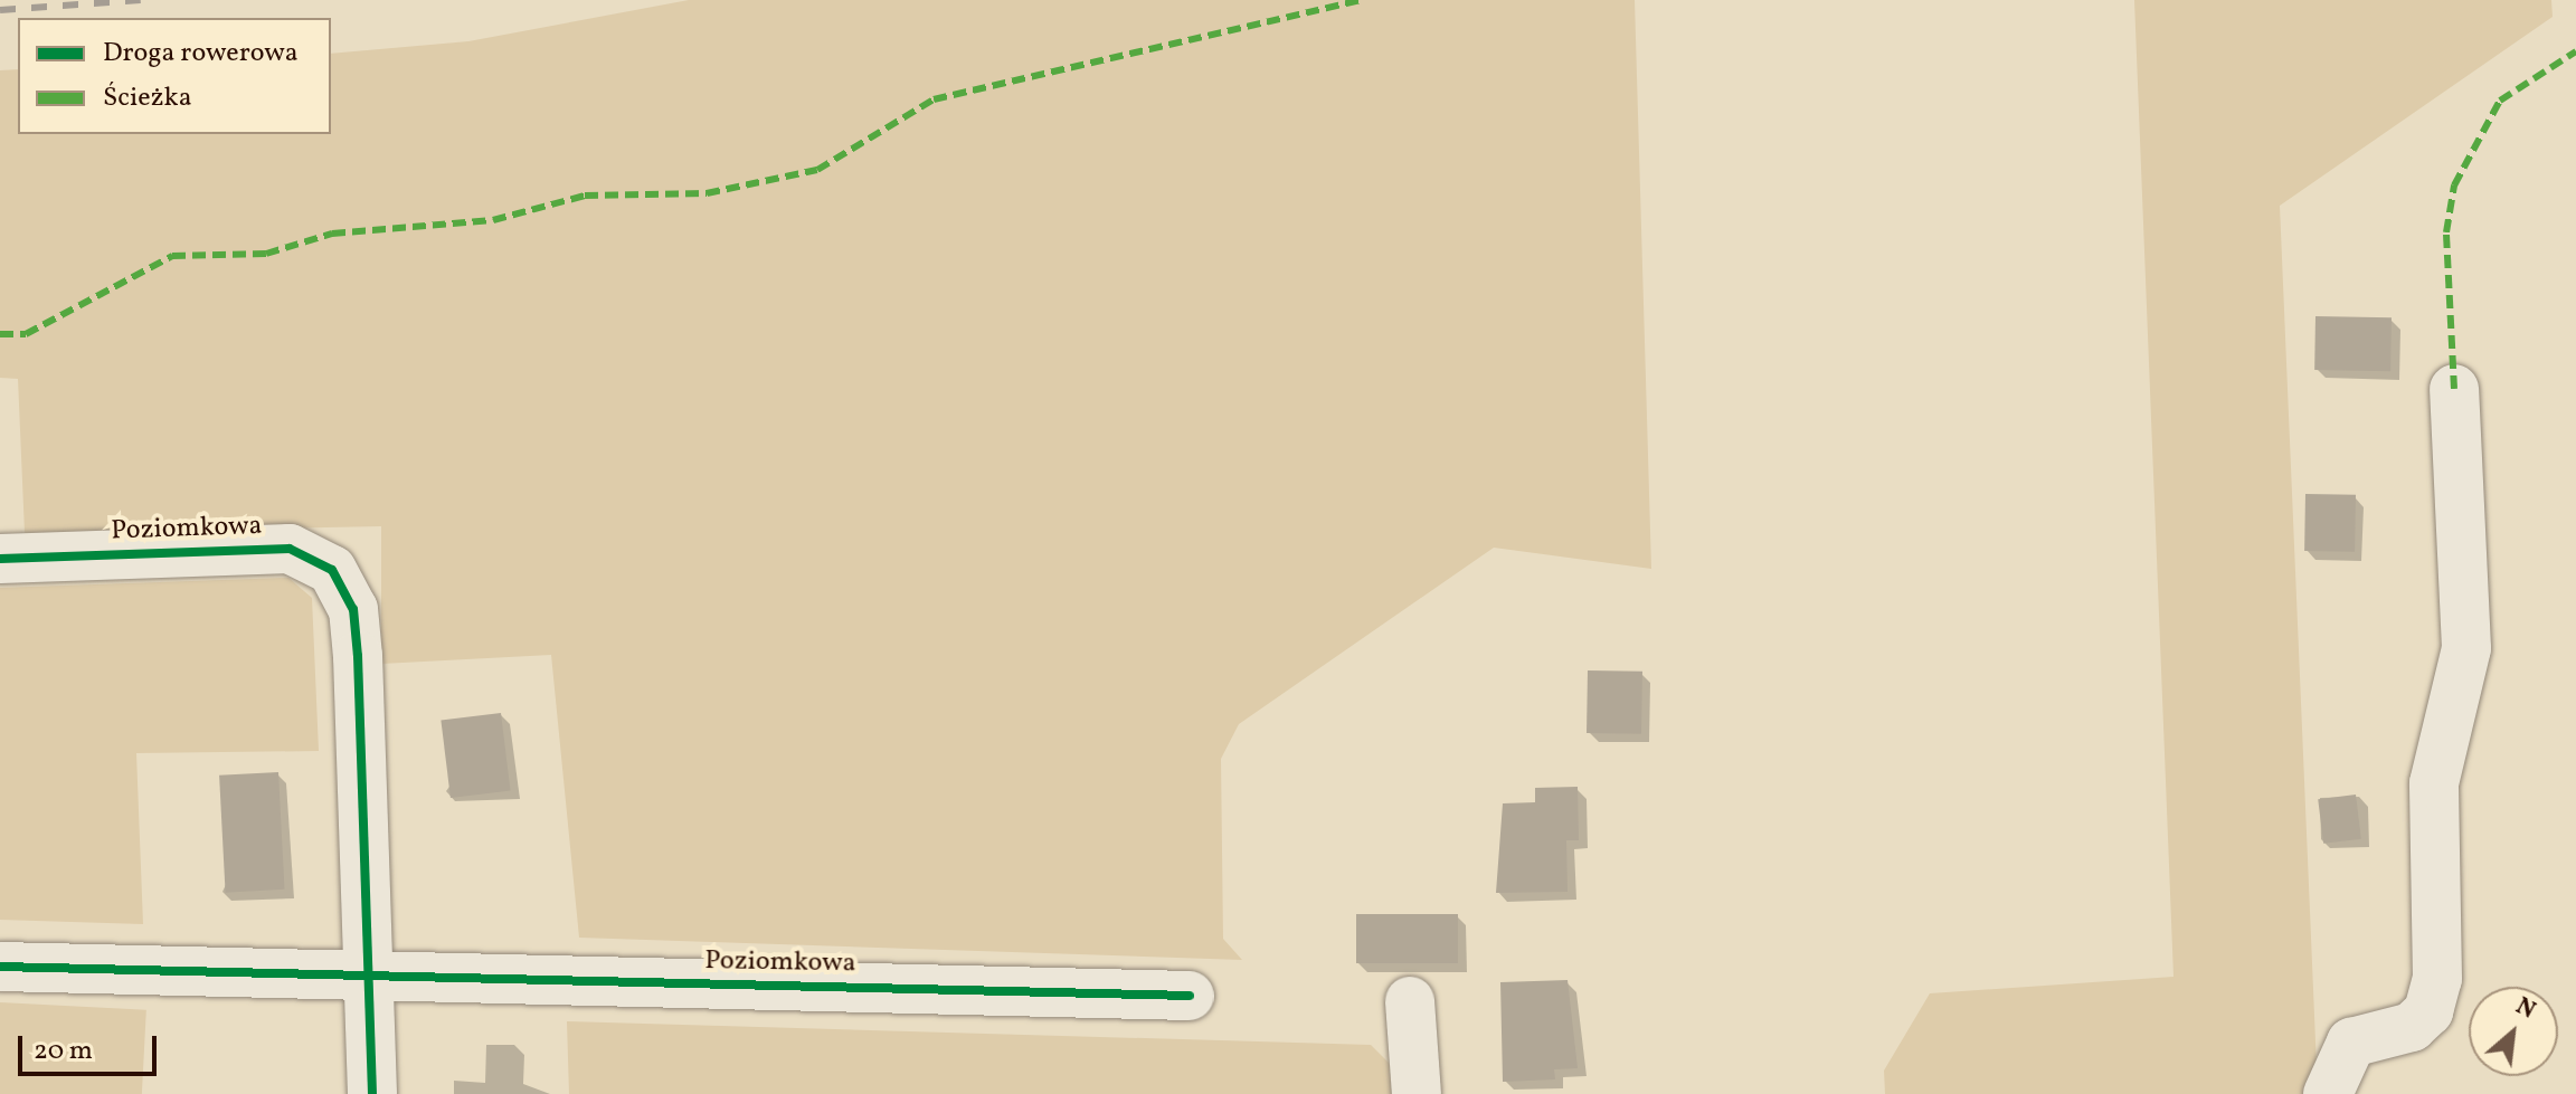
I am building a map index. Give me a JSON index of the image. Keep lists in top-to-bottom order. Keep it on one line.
{"streets":{"street":["Poziomkowa"]},"legend":["Droga rowerowa","Ścieżka"],"scale_bar":"20 m","north":"top right"}
